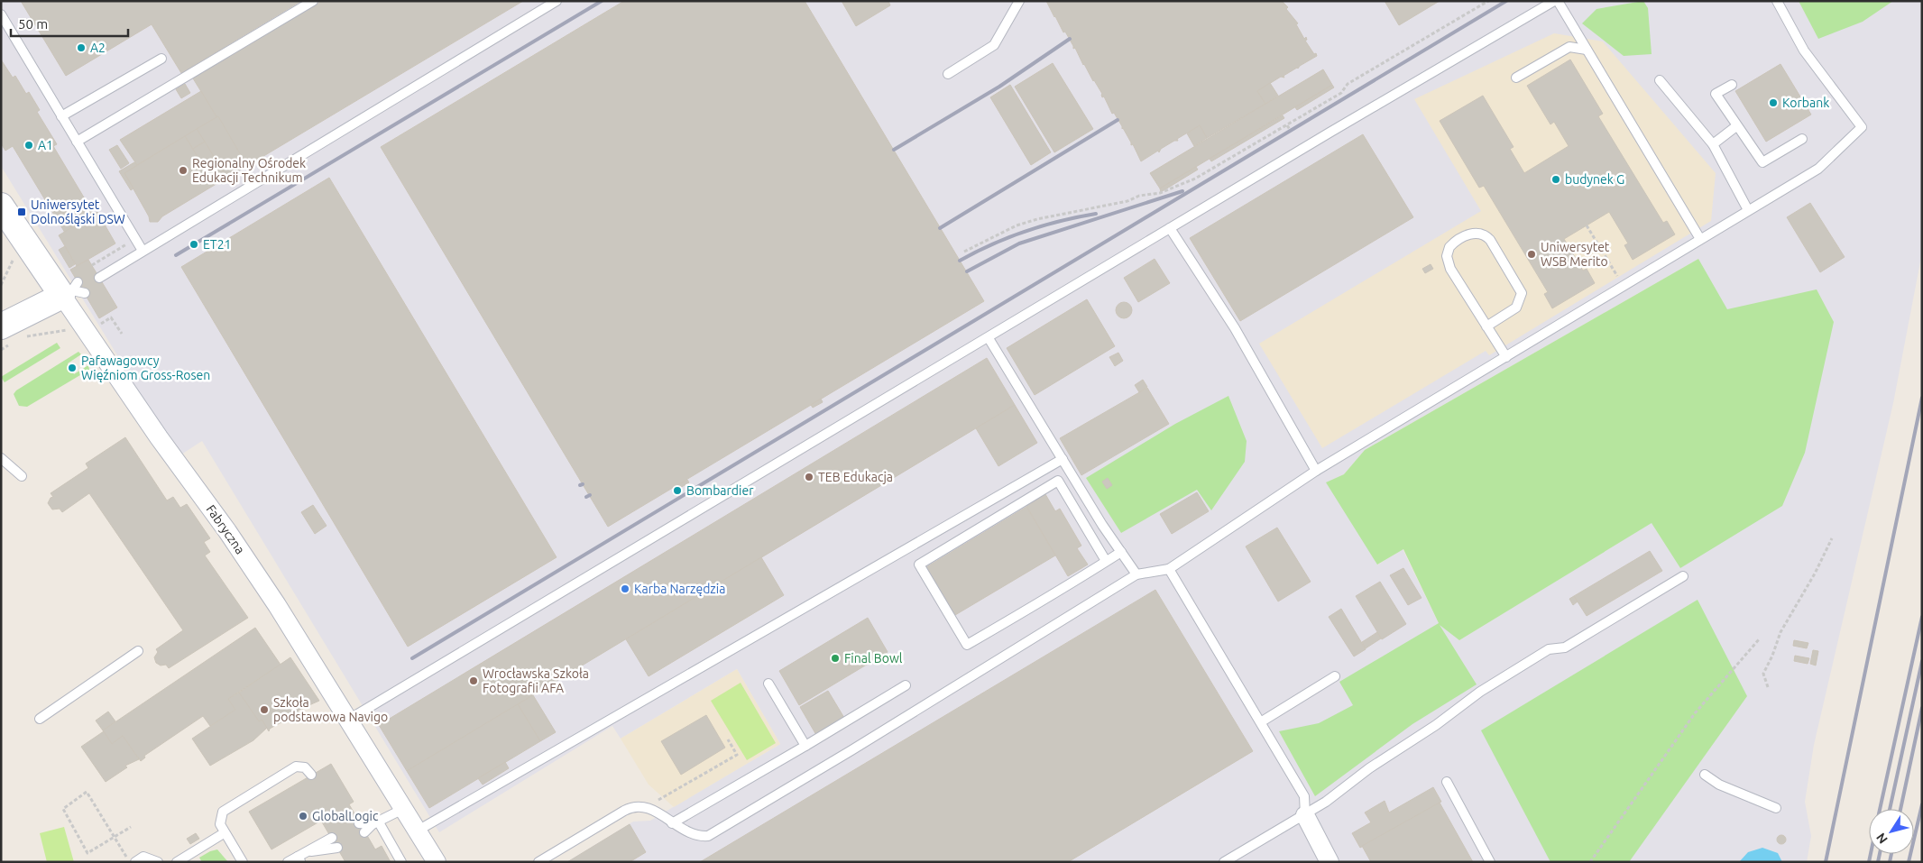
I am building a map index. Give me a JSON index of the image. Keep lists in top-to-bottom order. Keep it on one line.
{"streets":{"street":["Fabryczna"]},"places":{"other":["A2","Korbank","A1","Regionalny Ośrodek Edukacji Technikum","budynek G","ET21","Uniwersytet WSB Merito","Pafawagowcy Więźniom Gross-Rosen","TEB Edukacja","Bombardier","Karba Narzędzia","Final Bowl","Wrocławska Szkoła Fotografii AFA","Szkoła podstawowa Navigo","GlobalLogic"],"transit":["Uniwersytet Dolnośląski DSW"]},"scale_bar":"50 m","north":"bottom left"}
